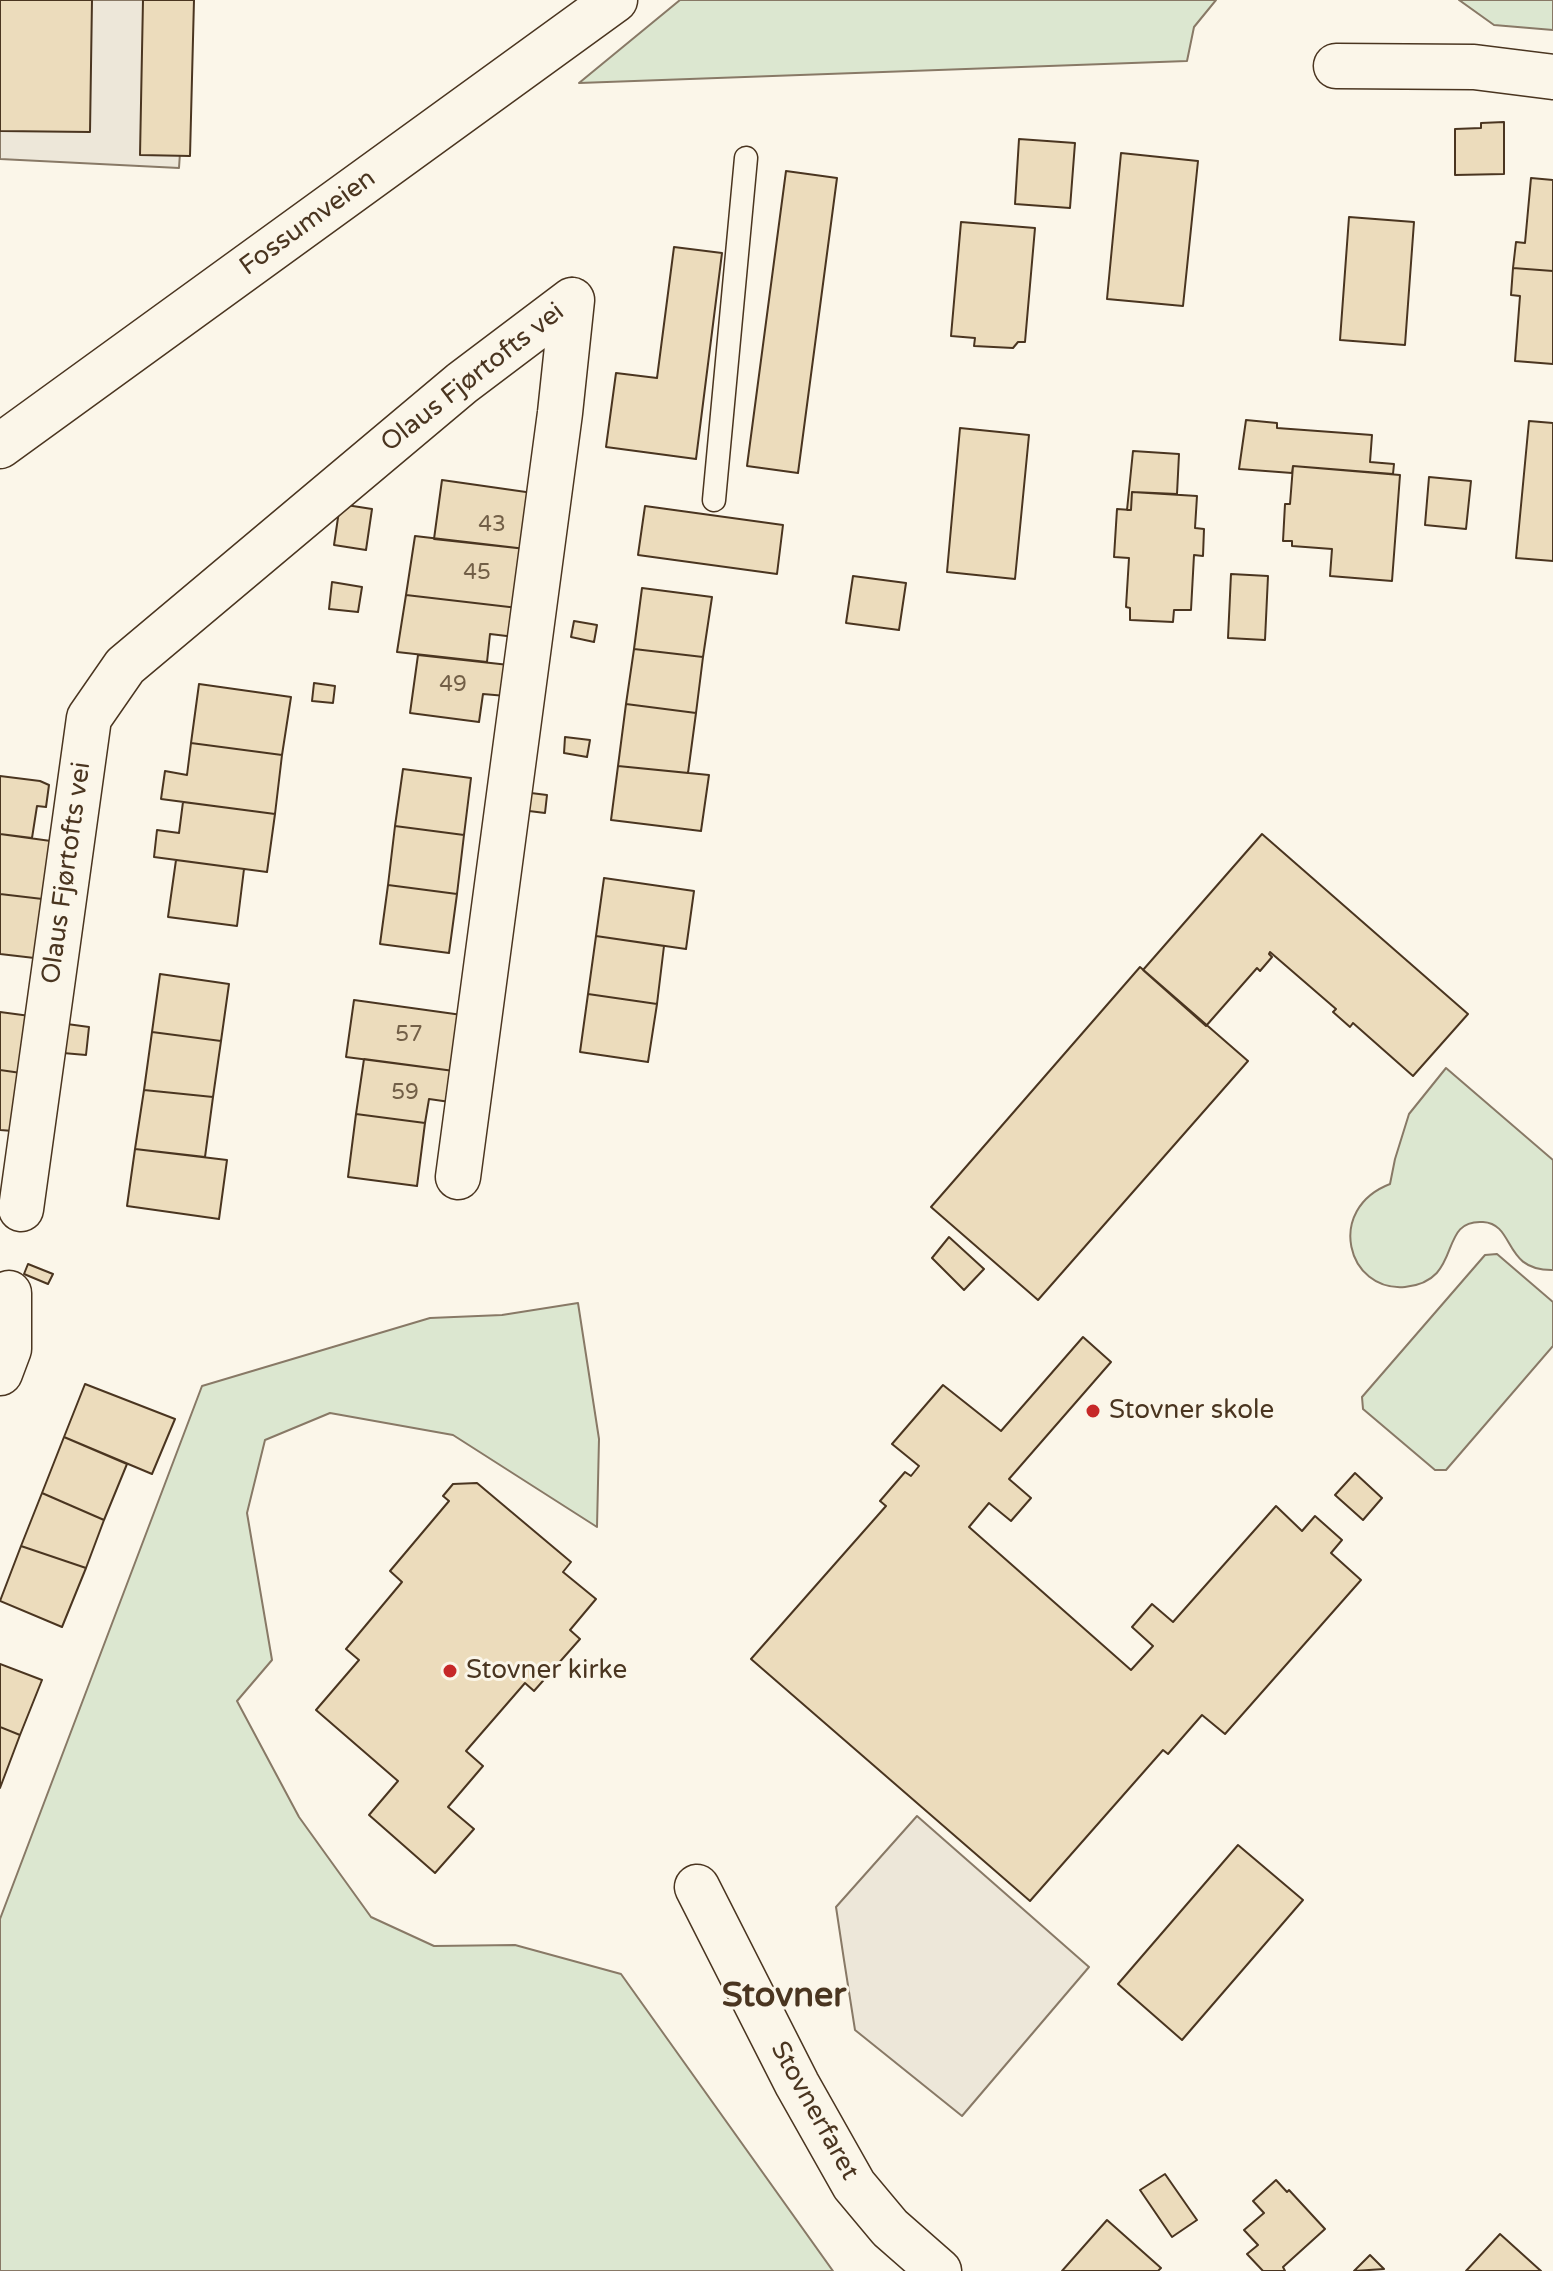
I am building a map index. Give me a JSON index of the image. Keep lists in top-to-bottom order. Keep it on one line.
{"streets":{"street":["Fossumveien","Olaus Fjørtofts vei","Stovnerfaret"]},"districts":["Stovner"],"places":["Stovner skole","Stovner kirke"],"house_numbers":["43","45","49","57","59"]}
